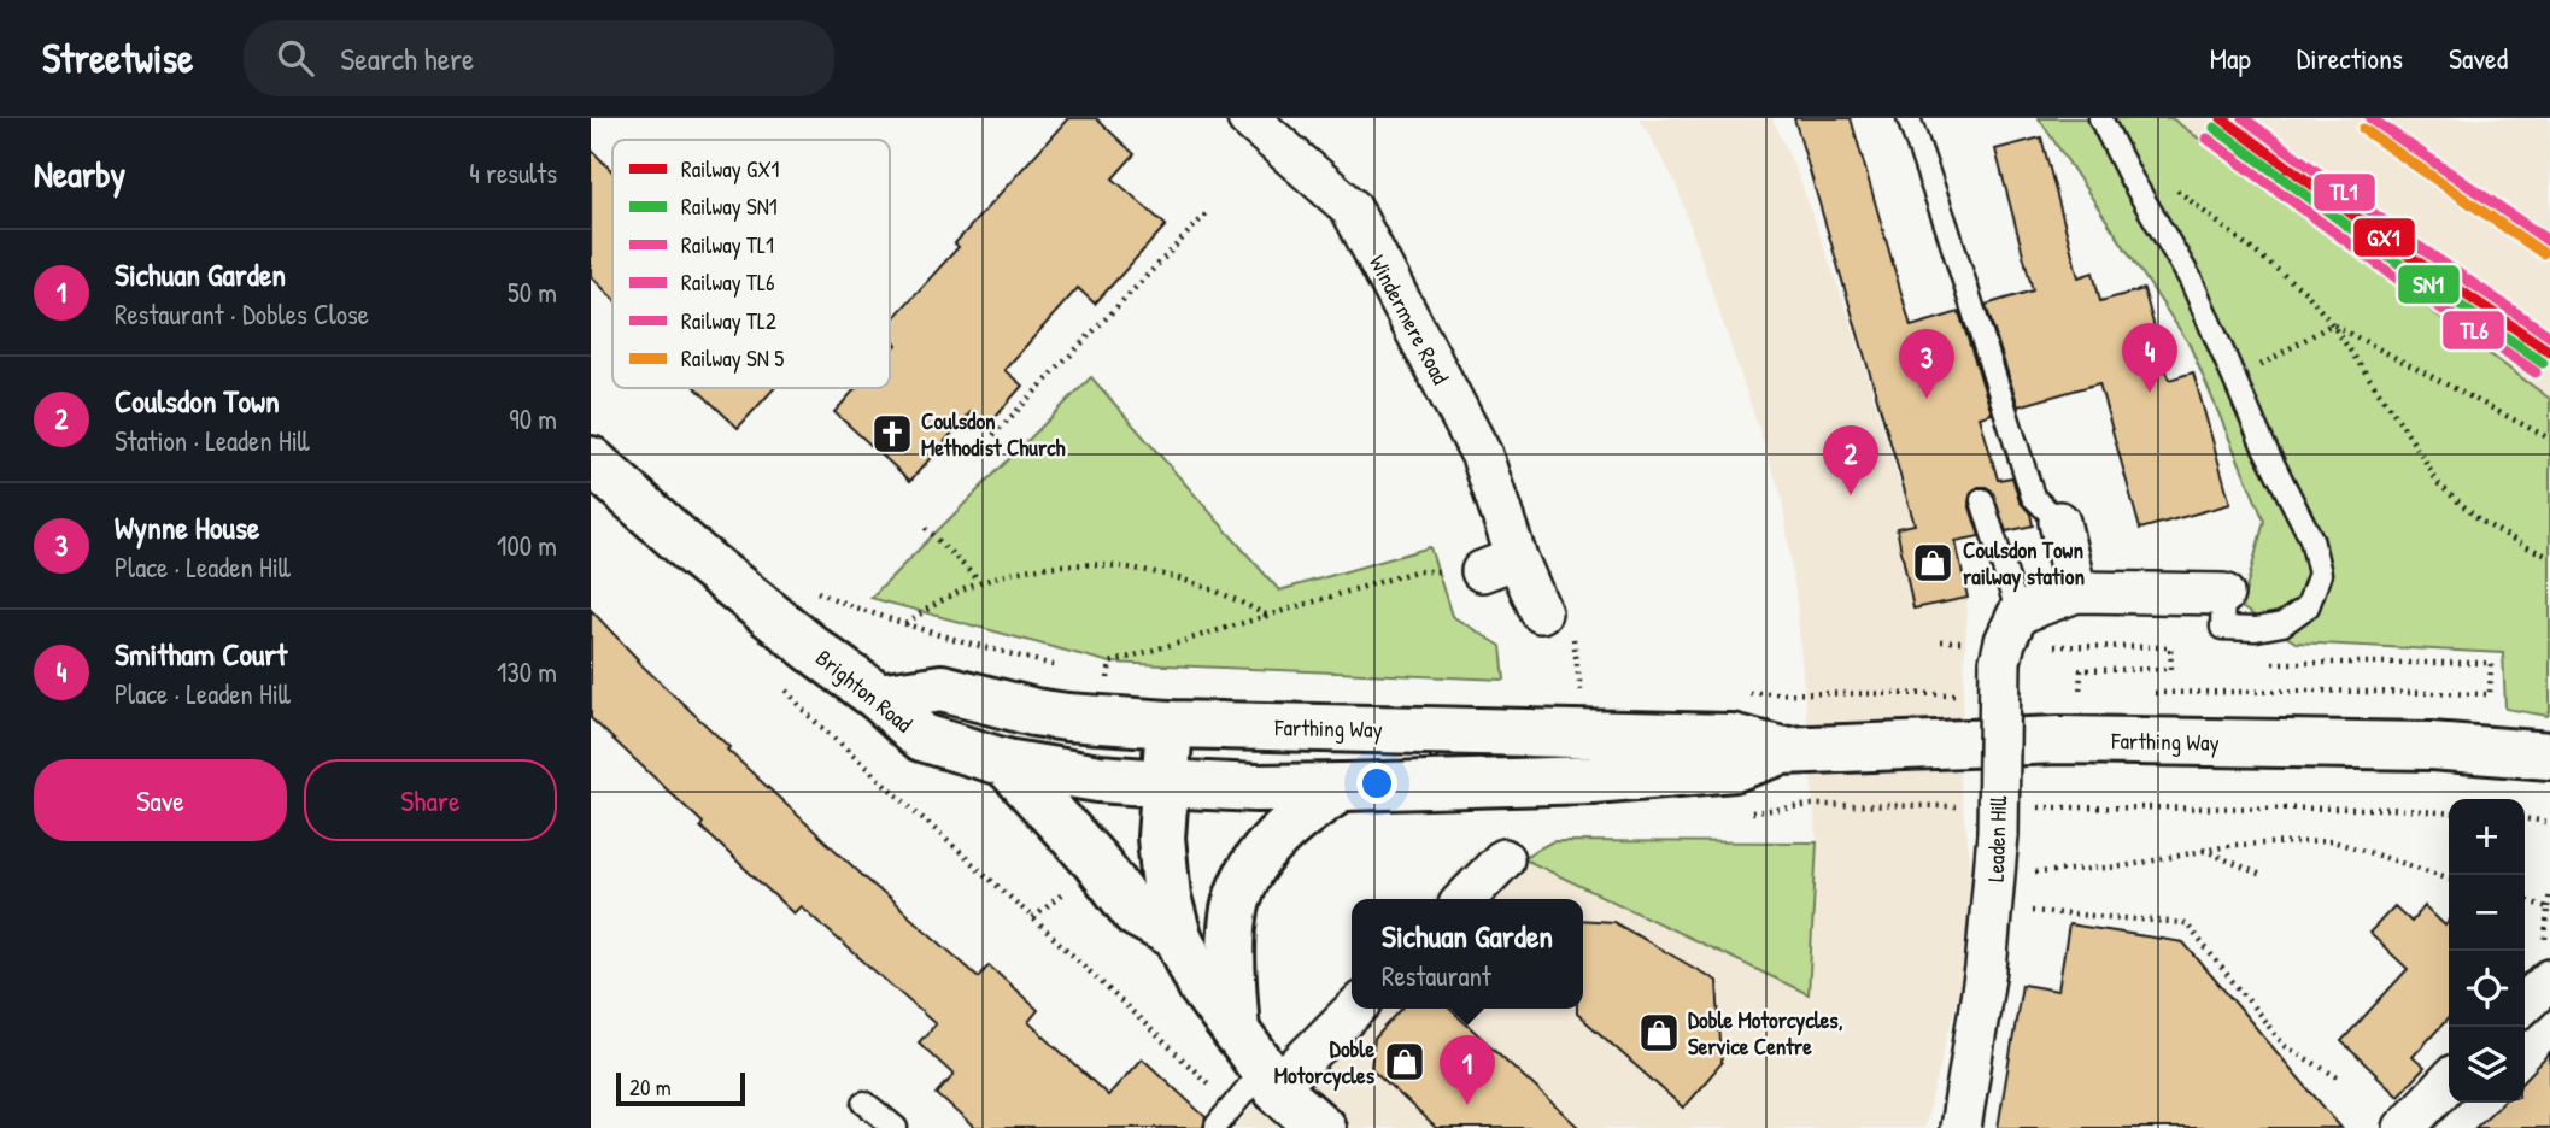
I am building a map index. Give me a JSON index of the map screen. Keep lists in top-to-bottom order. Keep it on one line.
{"streets":{"main road":["Brighton Road","Farthing Way"],"street":["Windermere Road","Leaden Hill"]},"crossings":[["Brighton Road","Farthing Way"]],"places":{"church":["Coulsdon Methodist Church"],"shop":["Coulsdon Town railway station","Doble Motorcycles, Service Centre","Doble Motorcycles"]},"lines":["rail line GX1","rail line TL1","rail line TL2","rail line SN1","rail line TL6"],"legend":["Railway GX1","Railway SN1","Railway TL1","Railway TL6","Railway TL2","Railway SN 5"],"scale_bar":"20 m","page":{"header":"Streetwise","search":"Search here","nav":["Map","Directions","Saved"],"heading":["Nearby","4 results"],"list":[{"mark":"1","name":"Sichuan Garden","note":"Restaurant · Dobles Close","value":"50 m"},{"mark":"2","name":"Coulsdon Town","note":"Station · Leaden Hill","value":"90 m"},{"mark":"3","name":"Wynne House","note":"Place · Leaden Hill","value":"100 m"},{"mark":"4","name":"Smitham Court","note":"Place · Leaden Hill","value":"130 m"}],"pins":["4","3","2","1"],"buttons":["Save","Share"],"map_buttons":["+","−"],"popup":["Sichuan Garden","Restaurant"],"scale":"20 m"}}
